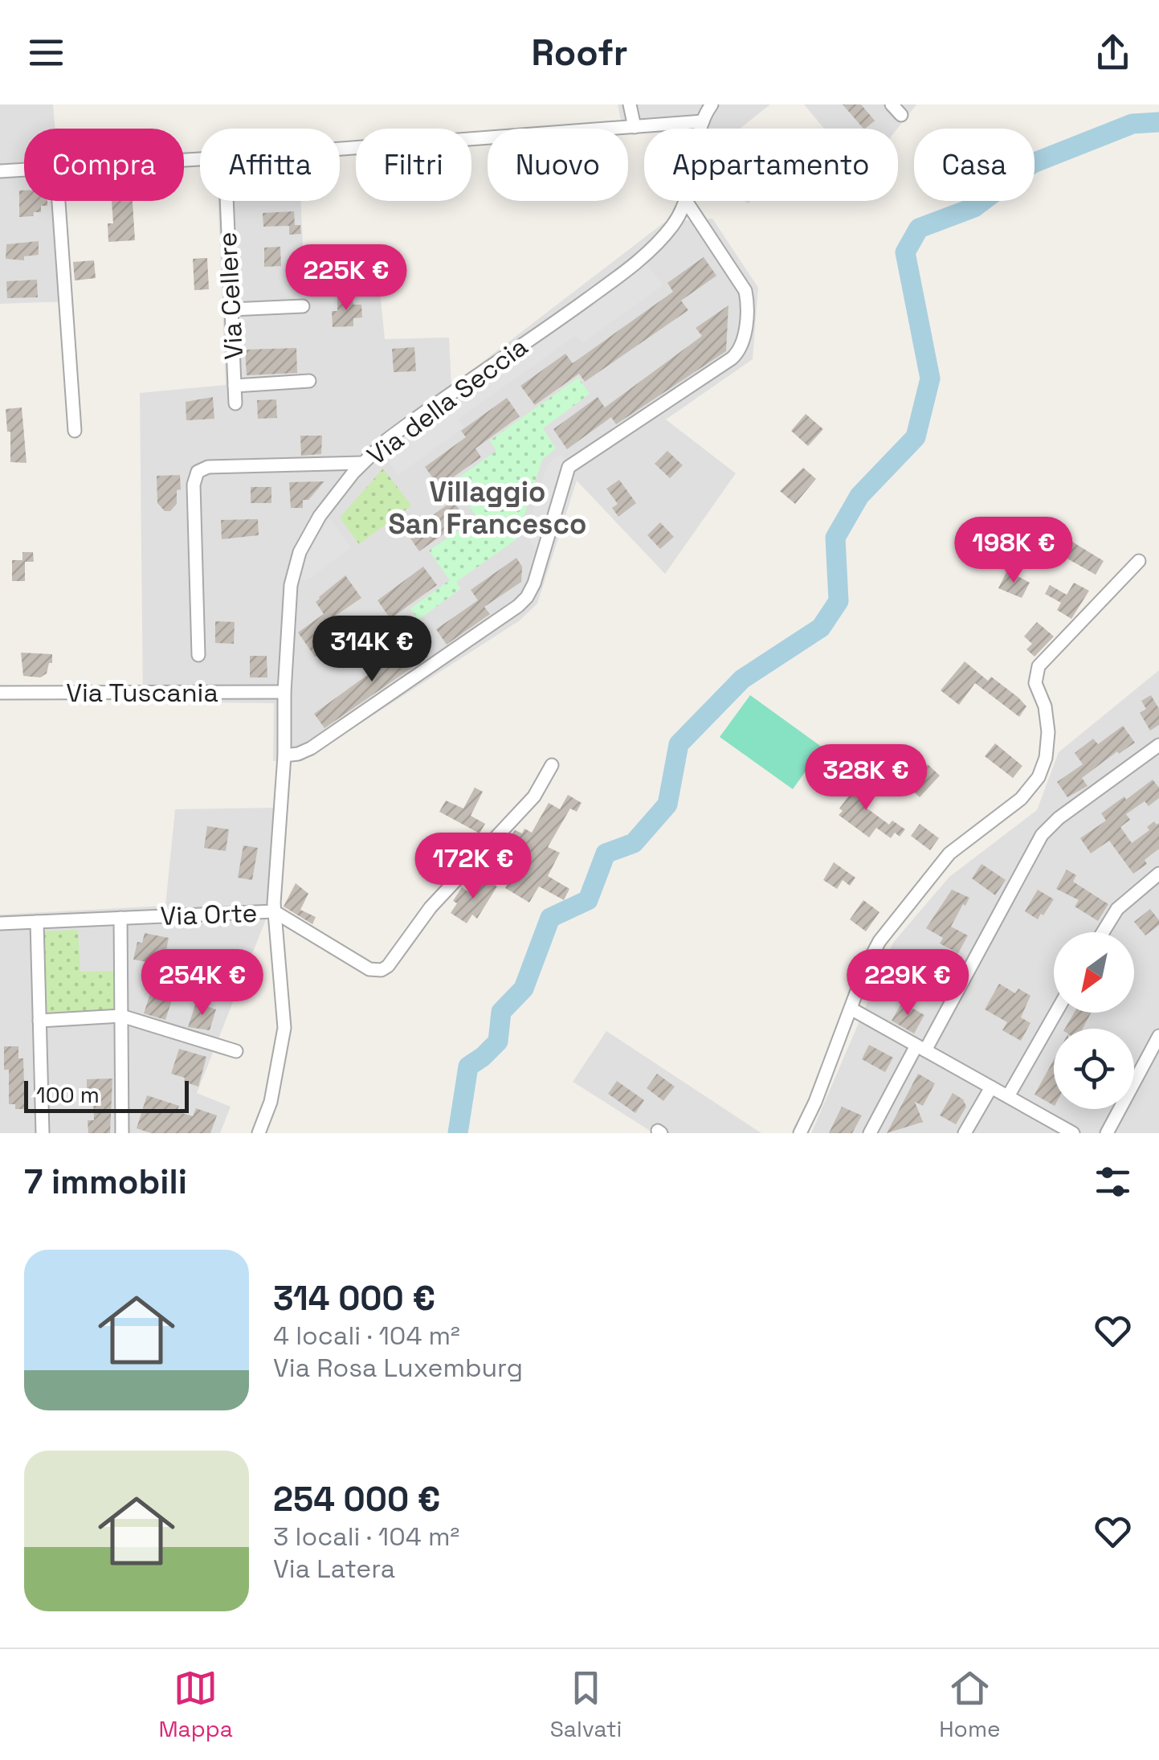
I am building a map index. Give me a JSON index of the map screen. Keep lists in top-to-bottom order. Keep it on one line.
{"streets":{"street":["Via Cellere","Via della Seccia","Via Tuscania","Via Orte"]},"crossings":[["Via della Seccia","Via Tuscania"],["Via della Seccia","Via Orte"]],"districts":["Villaggio San Francesco"],"scale_bar":"100 m","north":"bottom left","page":{"header":"Roofr","chip":["Compra","Affitta","Filtri","Nuovo","Appartamento","Casa"],"price":["225K €","198K €","314K €","328K €","172K €","254K €","229K €"],"scale":"100 m","heading":"7 immobili","list":[{"name":"314 000 €","note":"4 locali · 104 m² · Via Rosa Luxemburg"},{"name":"254 000 €","note":"3 locali · 104 m² · Via Latera"}],"tabs":["Mappa","Salvati","Home"]}}
